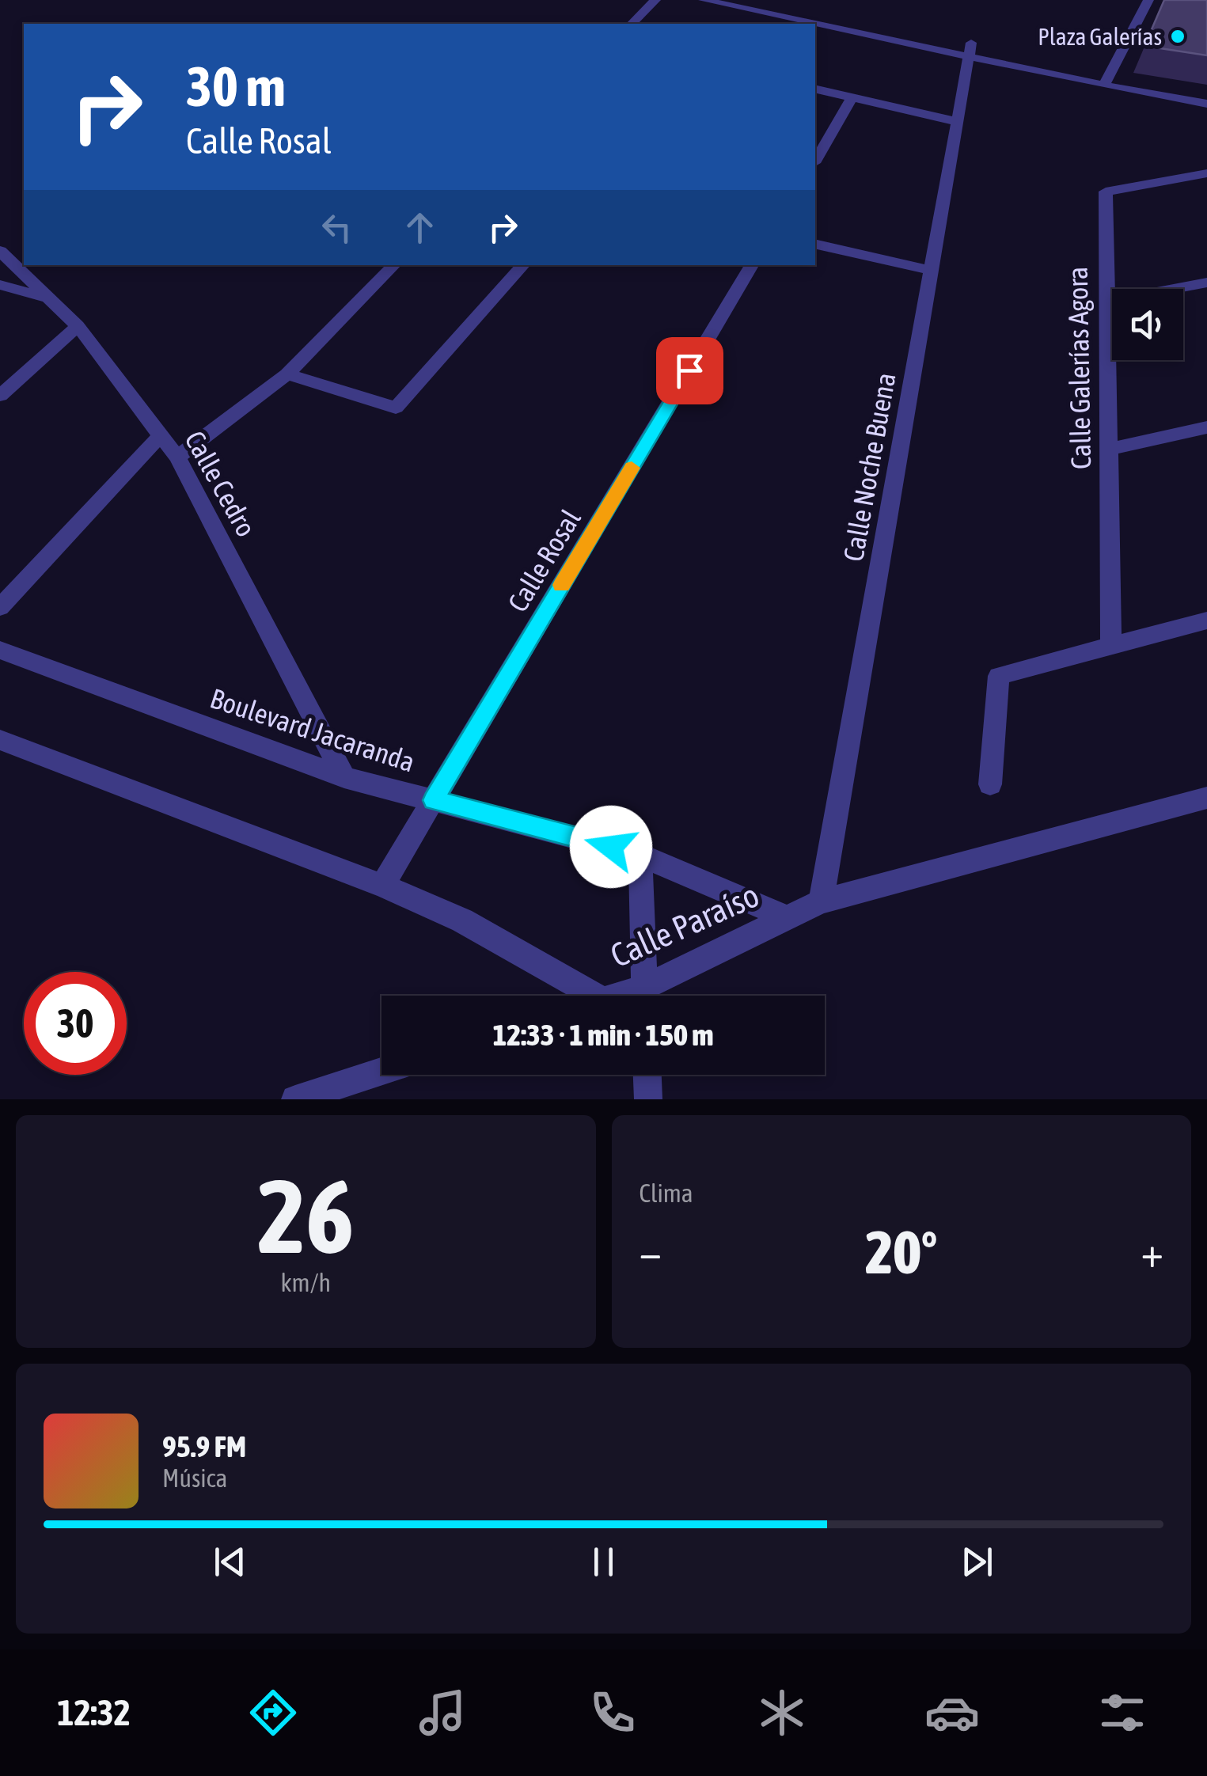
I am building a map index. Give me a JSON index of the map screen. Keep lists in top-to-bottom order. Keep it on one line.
{"streets":{"street":["Calle Galerías Agora","Calle Noche Buena","Calle Cedro","Calle Rosal","Boulevard Jacaranda","Calle Paraíso"]},"crossings":[["Calle Noche Buena","Calle Paraíso"],["Calle Cedro","Boulevard Jacaranda"],["Calle Rosal","Boulevard Jacaranda"],["Boulevard Jacaranda","Calle Paraíso"]],"places":["Plaza Galerías"],"page":{"turn":["30 m","Calle Rosal"],"limit":"30","trip":"12:33 · 1 min · 150 m","tile":[["26","km/h"],"Clima"],"heat":["−","20°","+"],"song":["95.9 FM","Música"],"tabs":"12:32"}}
